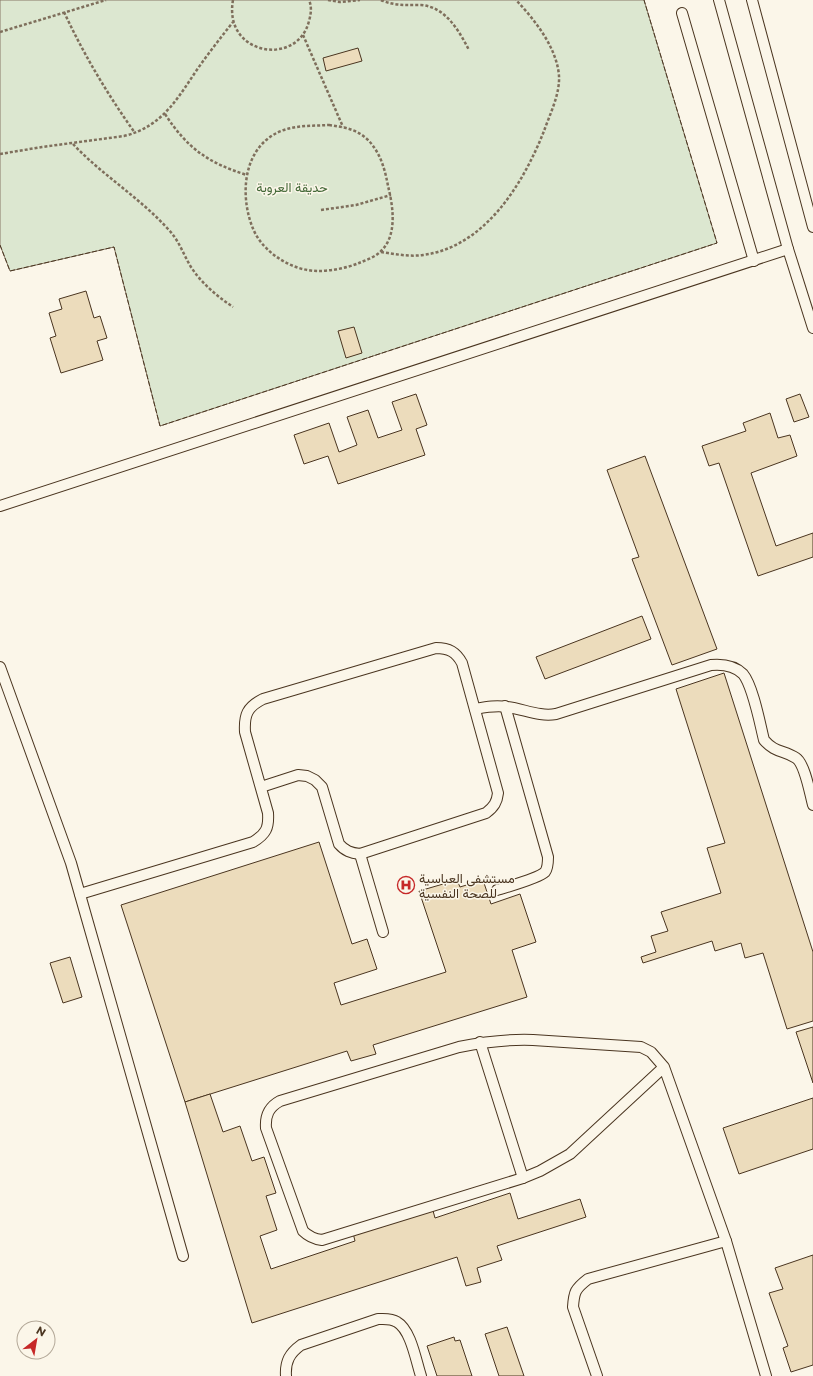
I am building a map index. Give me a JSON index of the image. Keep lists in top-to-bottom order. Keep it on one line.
{"parks":["حديقة العروبة"],"places":{"hospital":["مستشفى العباسية للصحة النفسية"]},"north":"top right"}
